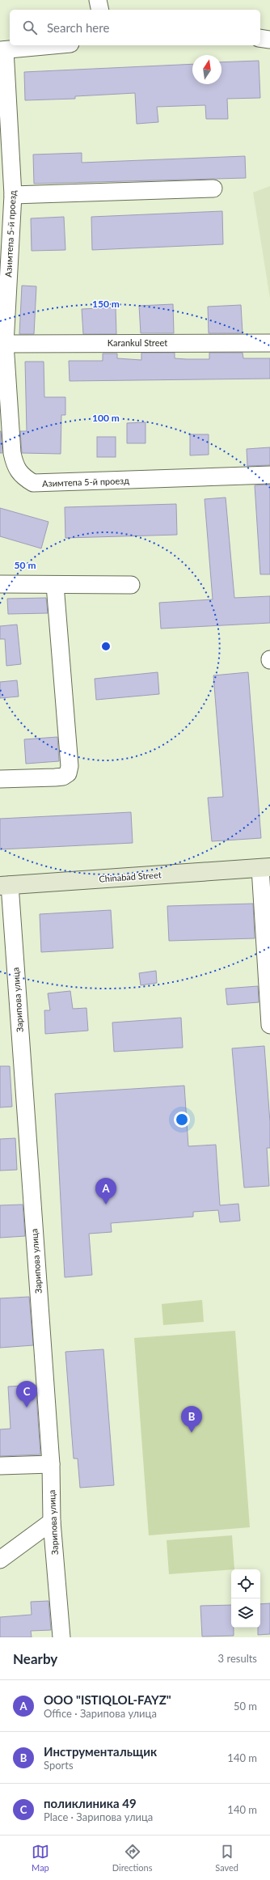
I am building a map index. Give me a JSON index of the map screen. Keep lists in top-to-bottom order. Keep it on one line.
{"streets":{"main road":["Chinabad Street"],"street":["Азимтепа 5-й проезд","Karankul Street","Зарипова улица"]},"crossings":[["Азимтепа 5-й проезд","Karankul Street"],["Chinabad Street","Зарипова улица"]],"north":"top","page":{"search":"Search here","pins":["A","C","B"],"heading":["Nearby","3 results"],"list":[{"mark":"A","name":"ООО \"ISTIQLOL-FAYZ\"","note":"Office · Зарипова улица","value":"50 m"},{"mark":"B","name":"Инструментальщик","note":"Sports","value":"140 m"},{"mark":"C","name":"поликлиника 49","note":"Place · Зарипова улица","value":"140 m"}],"nav":["Map","Directions","Saved"]},"rings":["150 m","100 m","50 m"]}
